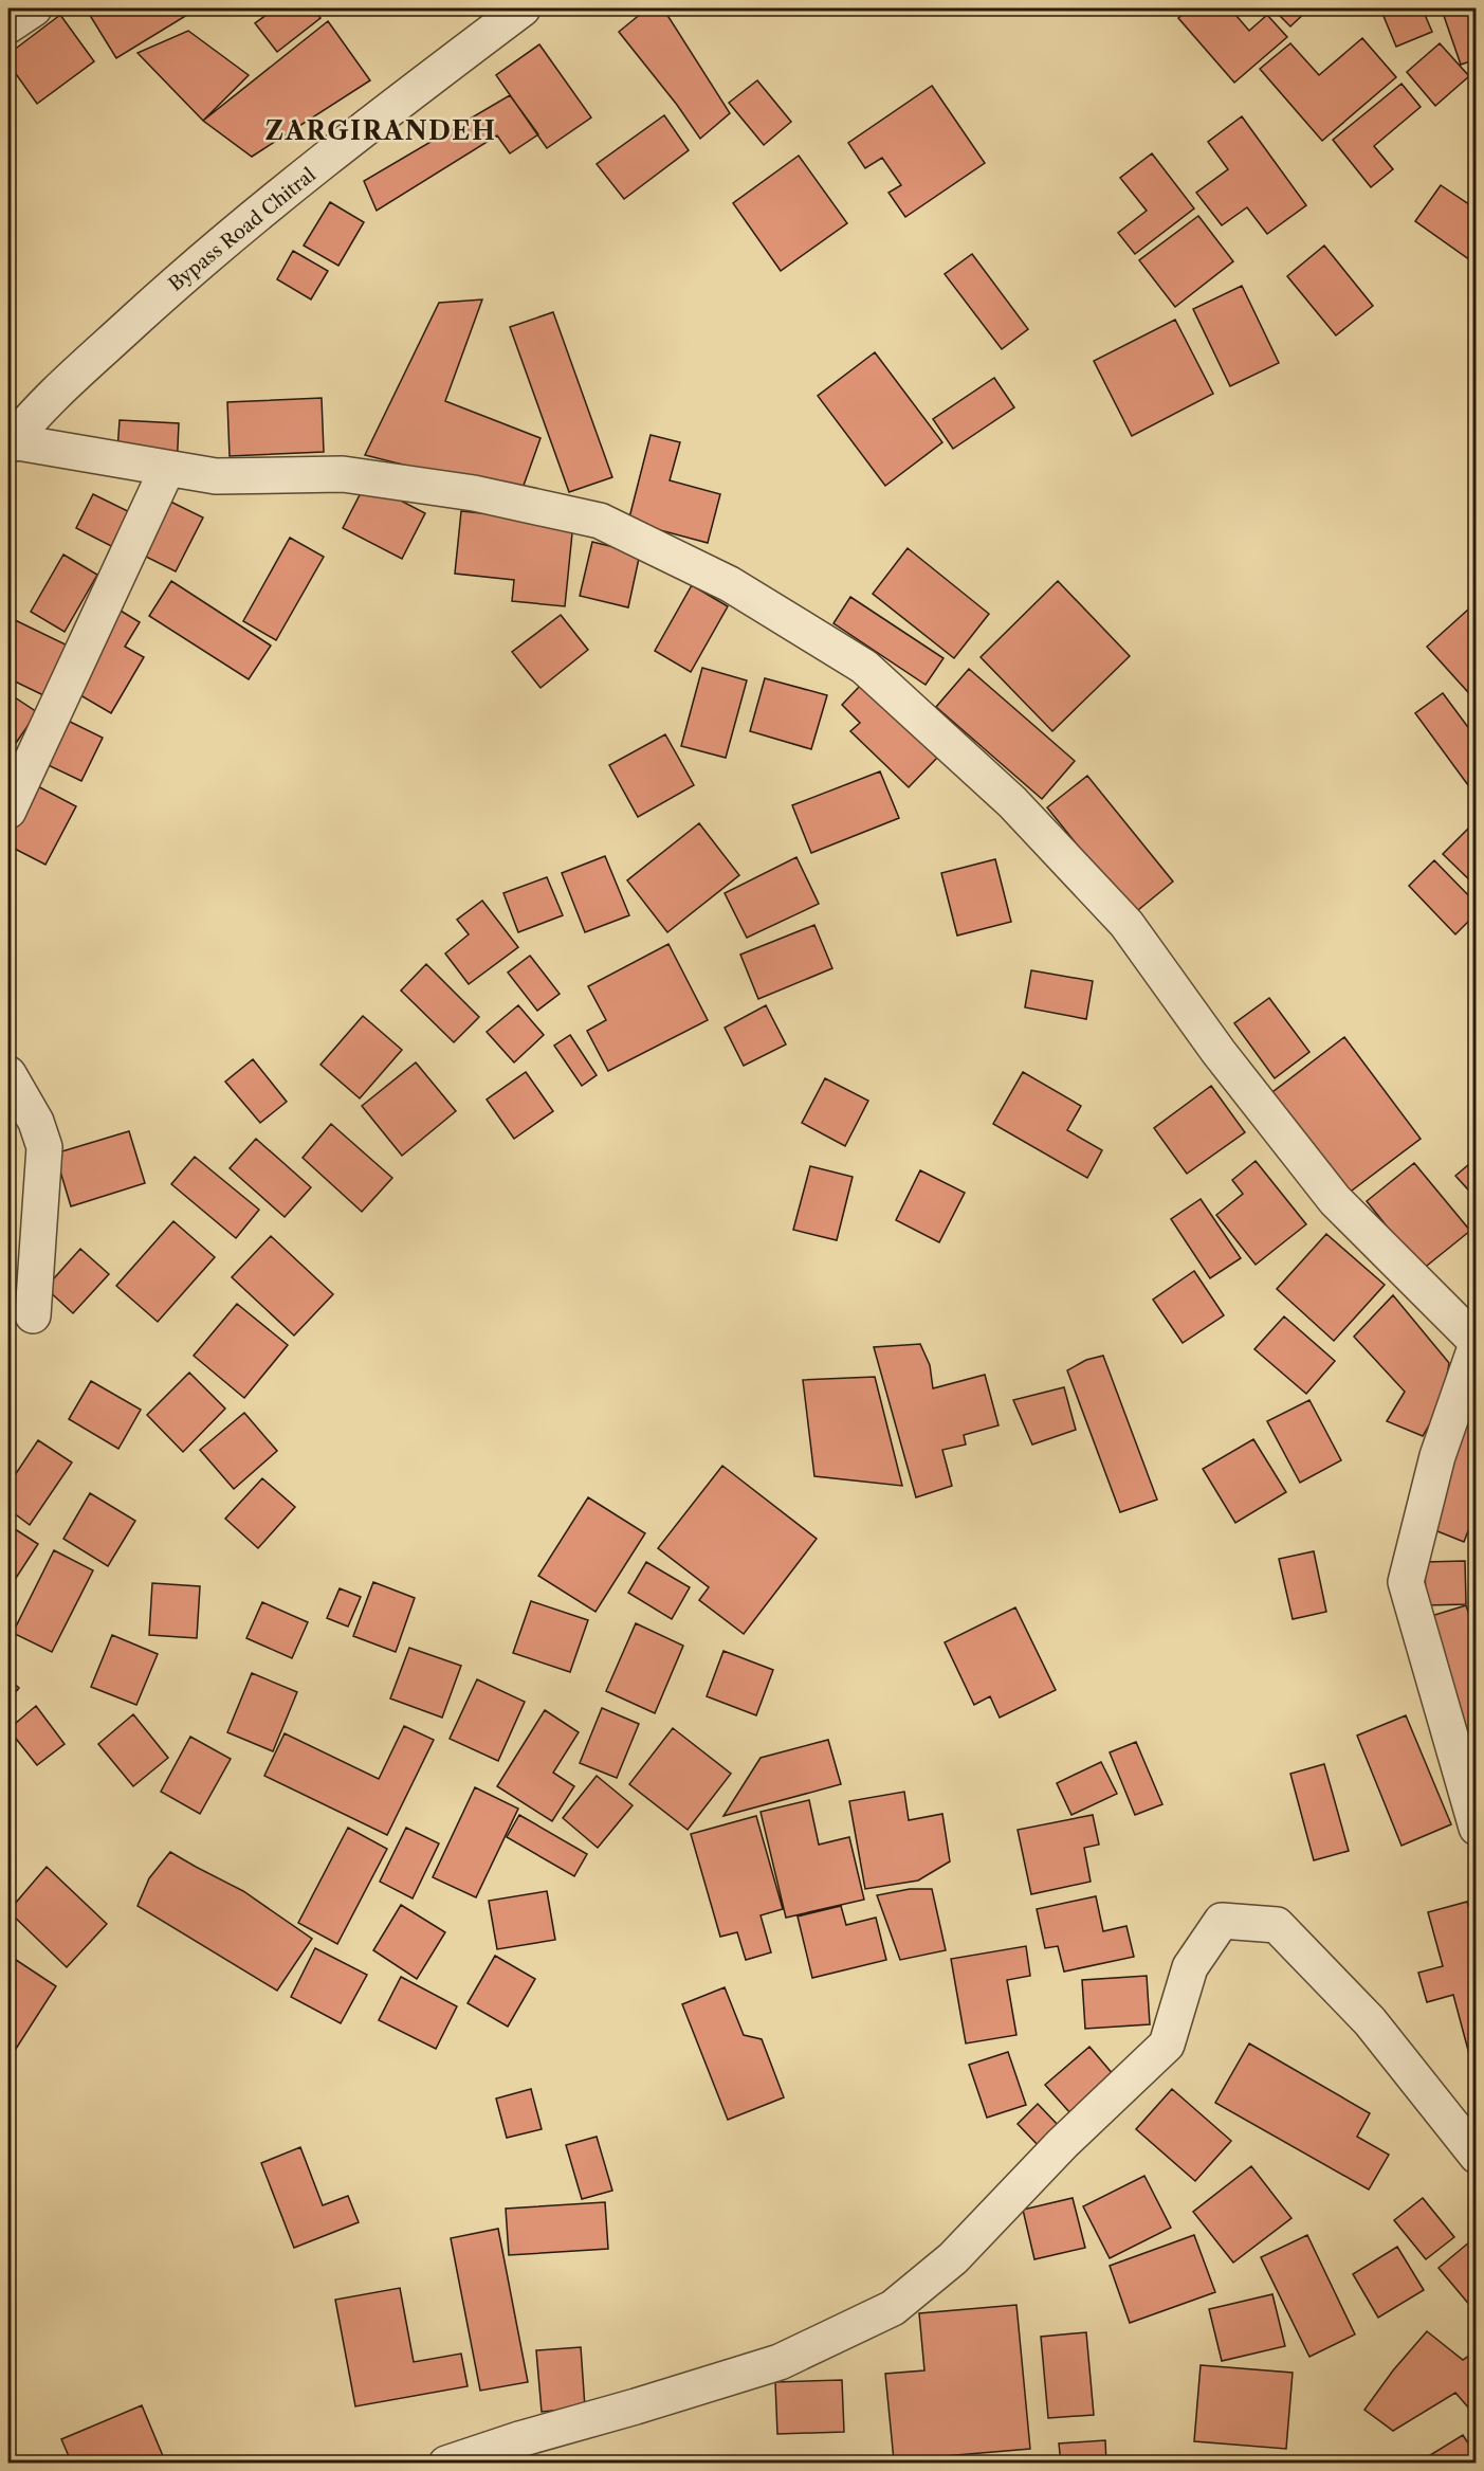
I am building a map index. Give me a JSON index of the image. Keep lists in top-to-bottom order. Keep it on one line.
{"streets":{"street":["Bypass Road Chitral"]},"districts":["ZARGIRANDEH"]}
